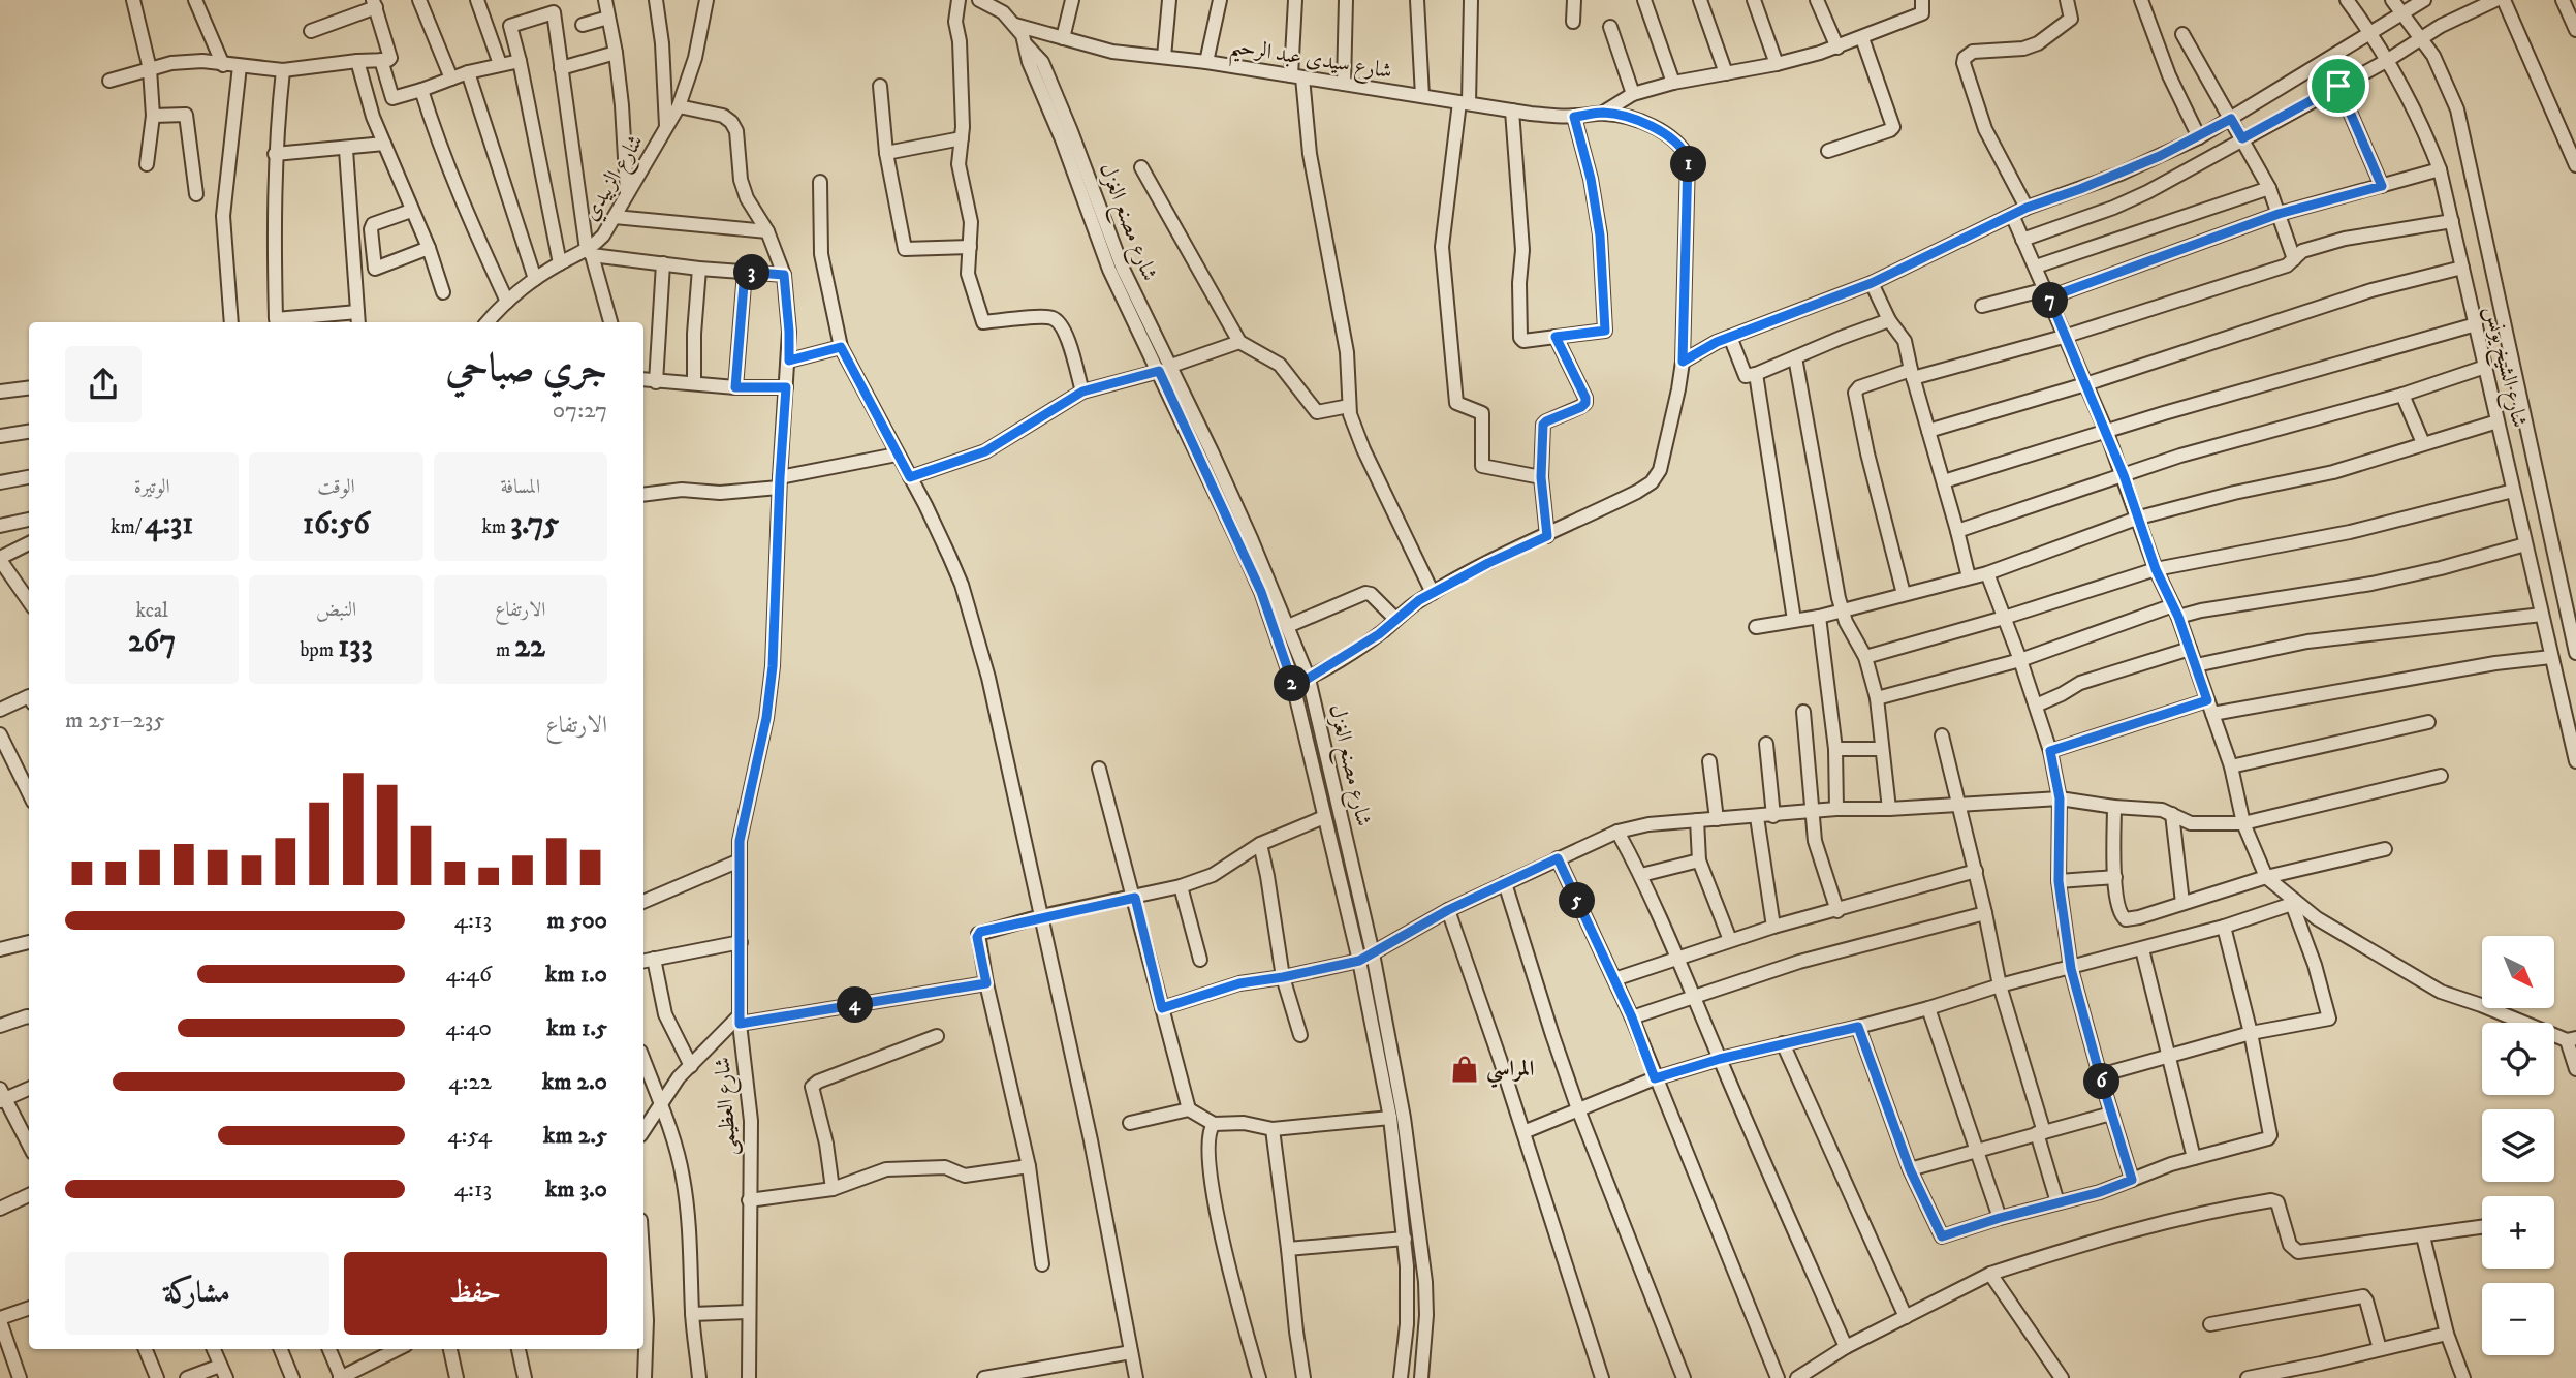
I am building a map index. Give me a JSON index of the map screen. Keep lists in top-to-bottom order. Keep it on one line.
{"streets":{"street":["شارع سيدى عبد الرحيم","شارع الزبيدي","شارع مصنع الغزل","شارع الشيخ يونس","شارع العظيمى"]},"crossings":[["شارع سيدى عبد الرحيم","شارع مصنع الغزل"],["شارع الزبيدي","شارع العظيمى"]],"places":{"shop":["المراسي"]},"north":"bottom right","page":{"pins":["1","3","7","2","5","4","6"],"heading":["جري صباحي","07:27"],"stats":[["المسافة","3.75 km"],["الوقت","16:56"],["الوتيرة","4:31 /km"],["الارتفاع","22 m"],["النبض","133 bpm"],["kcal","267"]],"chart":["الارتفاع","235–251 m"],"list":[{"name":"500 m","note":"4:13"},{"name":"1.0 km","note":"4:46"},{"name":"1.5 km","note":"4:40"},{"name":"2.0 km","note":"4:22"},{"name":"2.5 km","note":"4:54"},{"name":"3.0 km","note":"4:13"}],"map_buttons":["+","−"],"buttons":["حفظ","مشاركة"]}}
